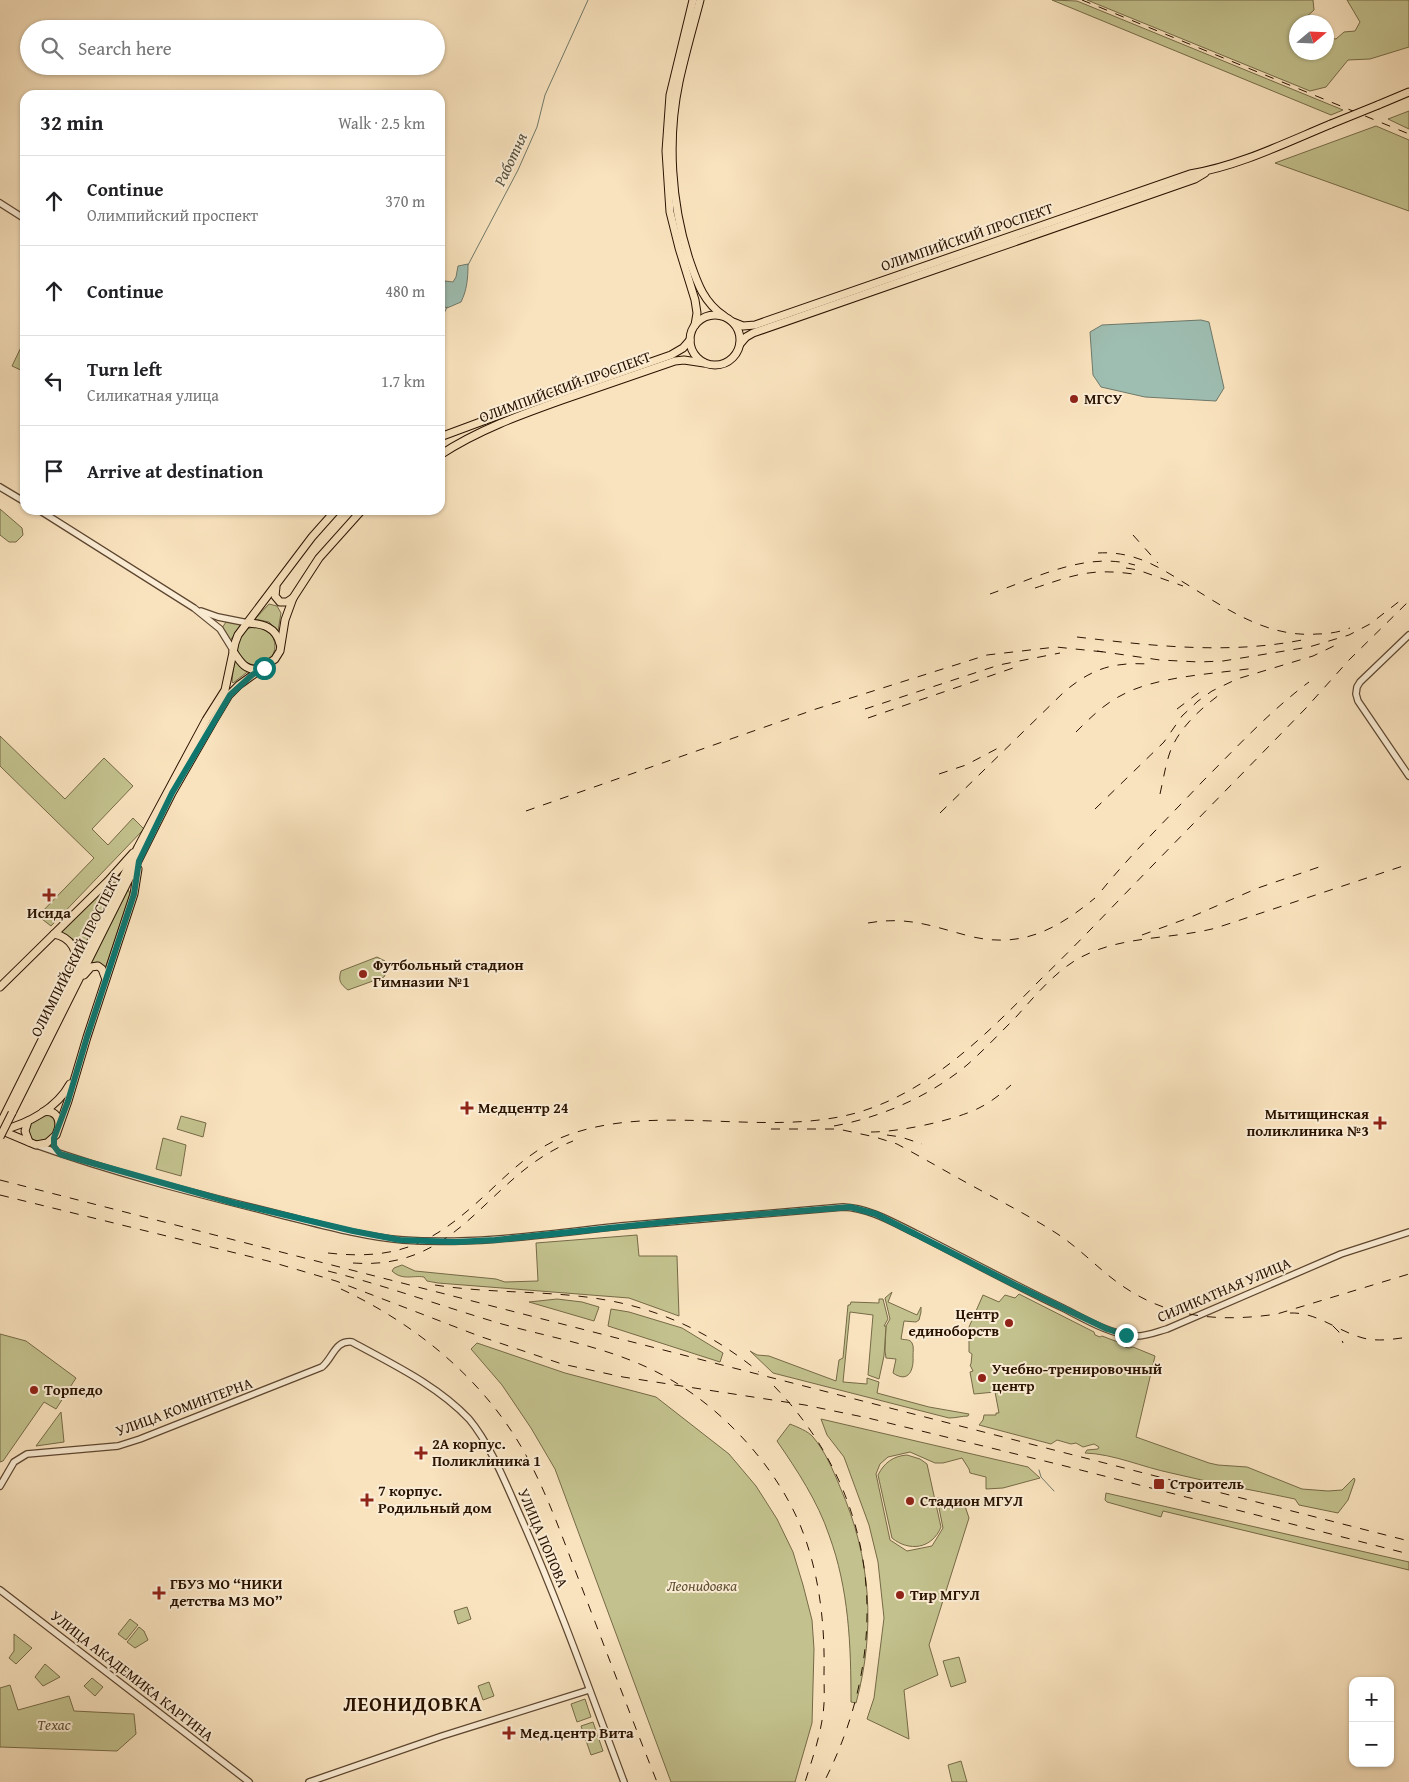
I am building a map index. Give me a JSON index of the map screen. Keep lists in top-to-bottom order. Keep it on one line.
{"streets":{"main road":["ОЛИМПИЙСКИЙ ПРОСПЕКТ"],"street":["СИЛИКАТНАЯ УЛИЦА","УЛИЦА КОМИНТЕРНА","УЛИЦА ПОПОВА","УЛИЦА АКАДЕМИКА КАРГИНА"]},"crossings":[["УЛИЦА КОМИНТЕРНА","УЛИЦА ПОПОВА"]],"districts":["ЛЕОНИДОВКА"],"water":["Работня"],"parks":["Леонидовка","Техас"],"places":{"other":["МГСУ","Футбольный стадион Гимназии №1","Центр единоборств","Учебно-тренировочный центр","Торпедо","Стадион МГУЛ","Тир МГУЛ"],"health":["Исида","Медцентр 24","Мытищинская поликлиника №3","2А корпус. Поликлиника 1","7 корпус. Родильный дом","ГБУЗ МО “НИКИ детства МЗ МО”","Мед.центр Вита"],"transit":["Строитель"]},"north":"right","page":{"search":"Search here","heading":["32 min","Walk · 2.5 km"],"list":[["Continue","Олимпийский проспект","370 m"],["Continue","480 m"],["Turn left","Силикатная улица","1.7 km"],"Arrive at destination"],"map_buttons":["+","−"]}}
